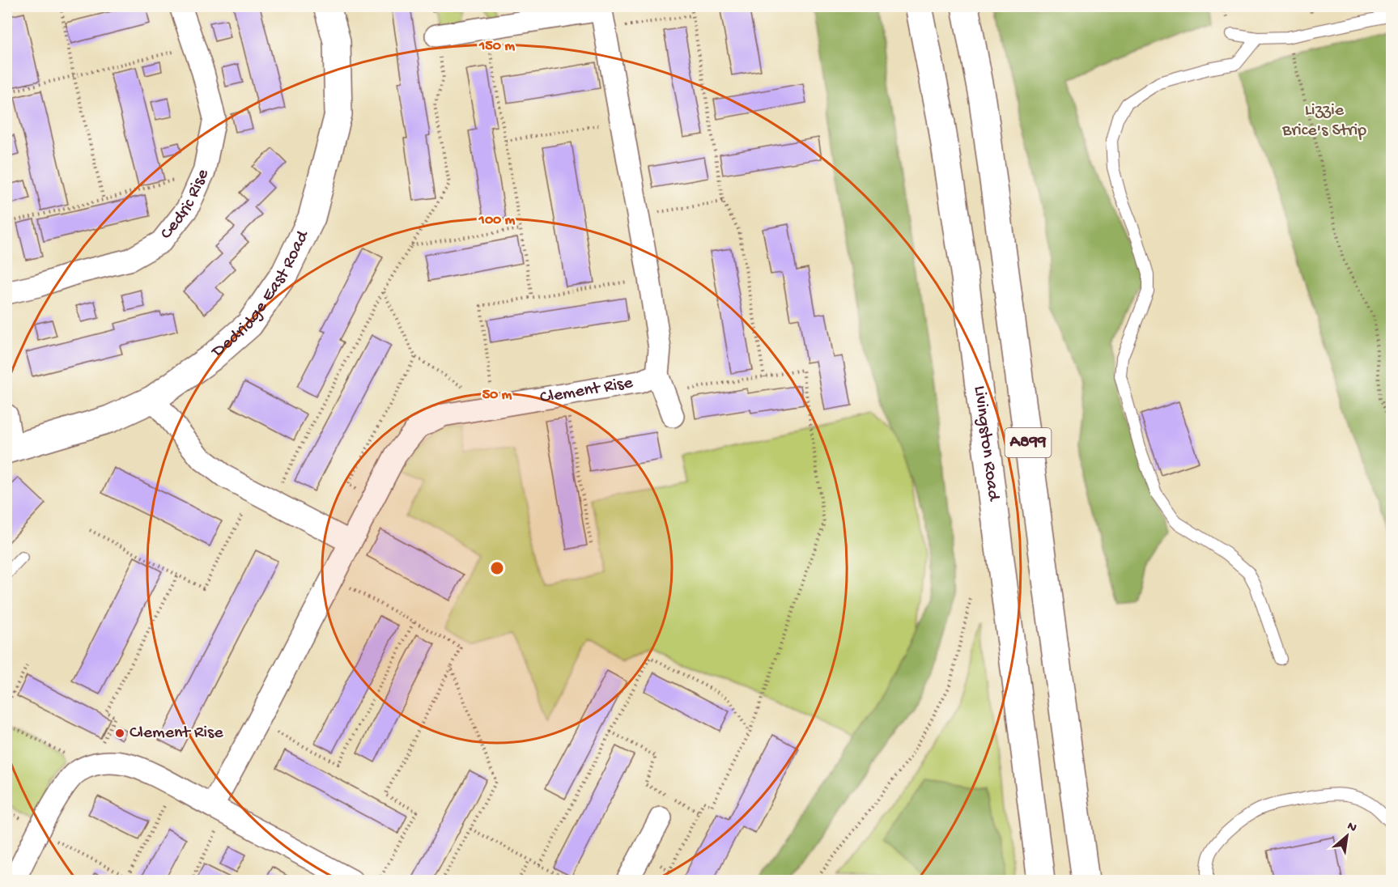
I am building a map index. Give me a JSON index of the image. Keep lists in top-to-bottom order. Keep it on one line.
{"streets":{"main road":["Dedridge East Road","Livingston Road","A899"],"street":["Cedric Rise","Clement Rise"]},"parks":["Lizzie Brice's Strip"],"places":["Clement Rise"],"north":"top right","rings":["150 m","100 m","50 m"]}
